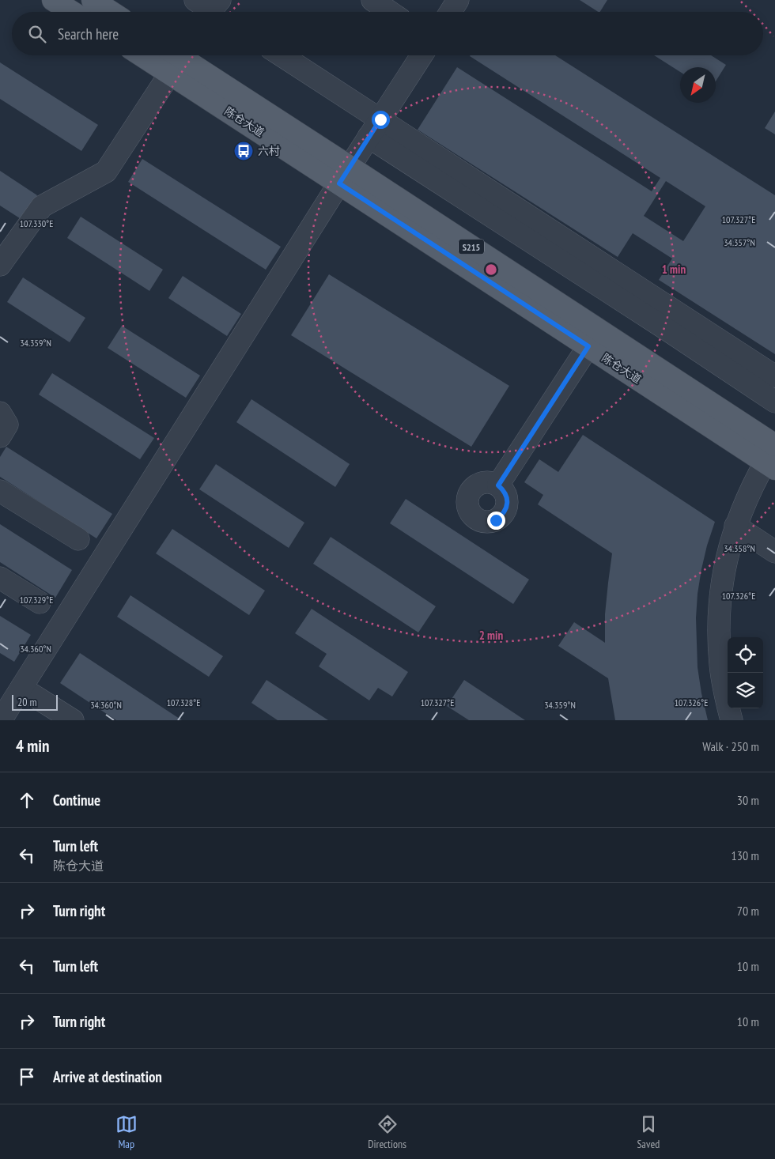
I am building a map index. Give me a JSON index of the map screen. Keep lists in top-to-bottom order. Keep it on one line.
{"streets":{"main road":["陈仓大道","S215"]},"places":{"bus stop":["六村"]},"scale_bar":"20 m","north":"bottom left","page":{"search":"Search here","scale":"20 m","heading":["4 min","Walk · 250 m"],"list":[["Continue","30 m"],["Turn left","陈仓大道","130 m"],["Turn right","70 m"],["Turn left","10 m"],["Turn right","10 m"],"Arrive at destination"],"nav":["Map","Directions","Saved"]},"coordinates":["107.327°E","107.330°E","34.357°N","34.359°N","34.358°N","107.326°E","107.329°E","34.360°N","107.328°E"],"rings":["1 min","2 min"]}
